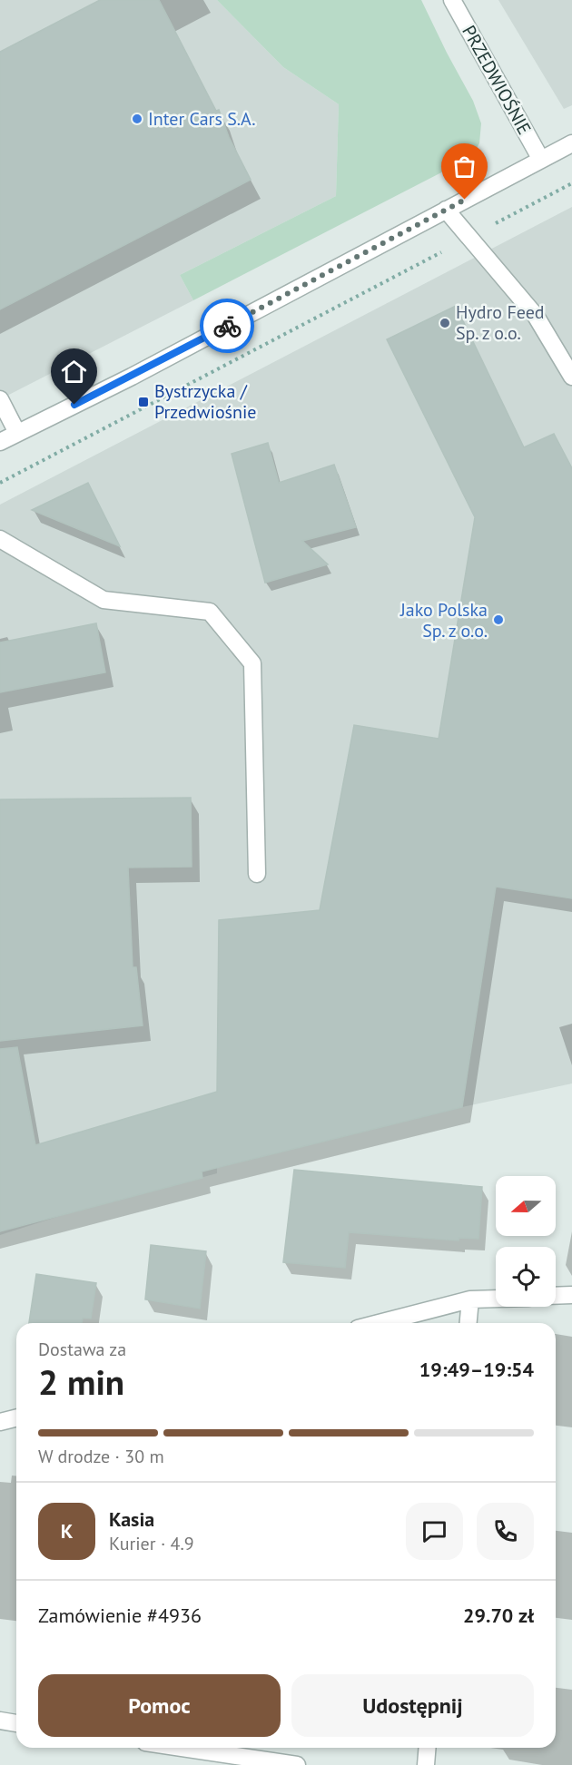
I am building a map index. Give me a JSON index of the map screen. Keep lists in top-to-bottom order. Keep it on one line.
{"streets":{"street":["PRZEDWIOŚNIE"]},"places":{"other":["Inter Cars S.A.","Hydro Feed Sp. z o.o.","Jako Polska Sp. z o.o."],"transit":["Bystrzycka / Przedwiośnie"]},"north":"left","page":{"heading":["2 min","Dostawa za","19:49–19:54"],"panel":["Kasia","Kurier · 4.9","Zamówienie #4936","29.70 zł"],"bar":"W drodze · 30 m","round":"K","buttons":["Pomoc","Udostępnij"]}}
